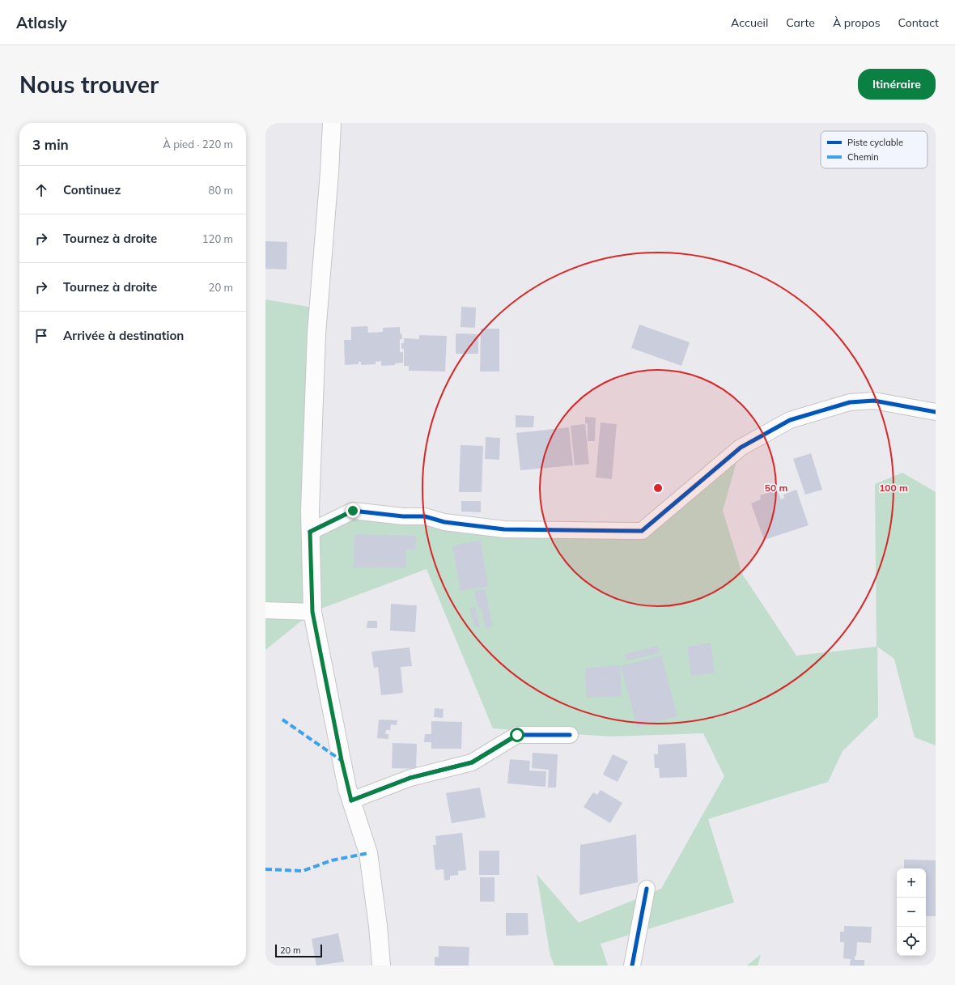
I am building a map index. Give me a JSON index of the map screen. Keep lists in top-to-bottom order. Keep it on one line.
{"legend":["Piste cyclable","Chemin"],"scale_bar":"20 m","page":{"header":"Atlasly","nav":["Accueil","Carte","À propos","Contact"],"buttons":"Itinéraire","title":"Nous trouver","heading":["3 min","À pied · 220 m"],"list":[["Continuez","80 m"],["Tournez à droite","120 m"],["Tournez à droite","20 m"],"Arrivée à destination"],"map_buttons":["+","−"],"scale":"20 m"},"rings":["50 m","100 m"]}
